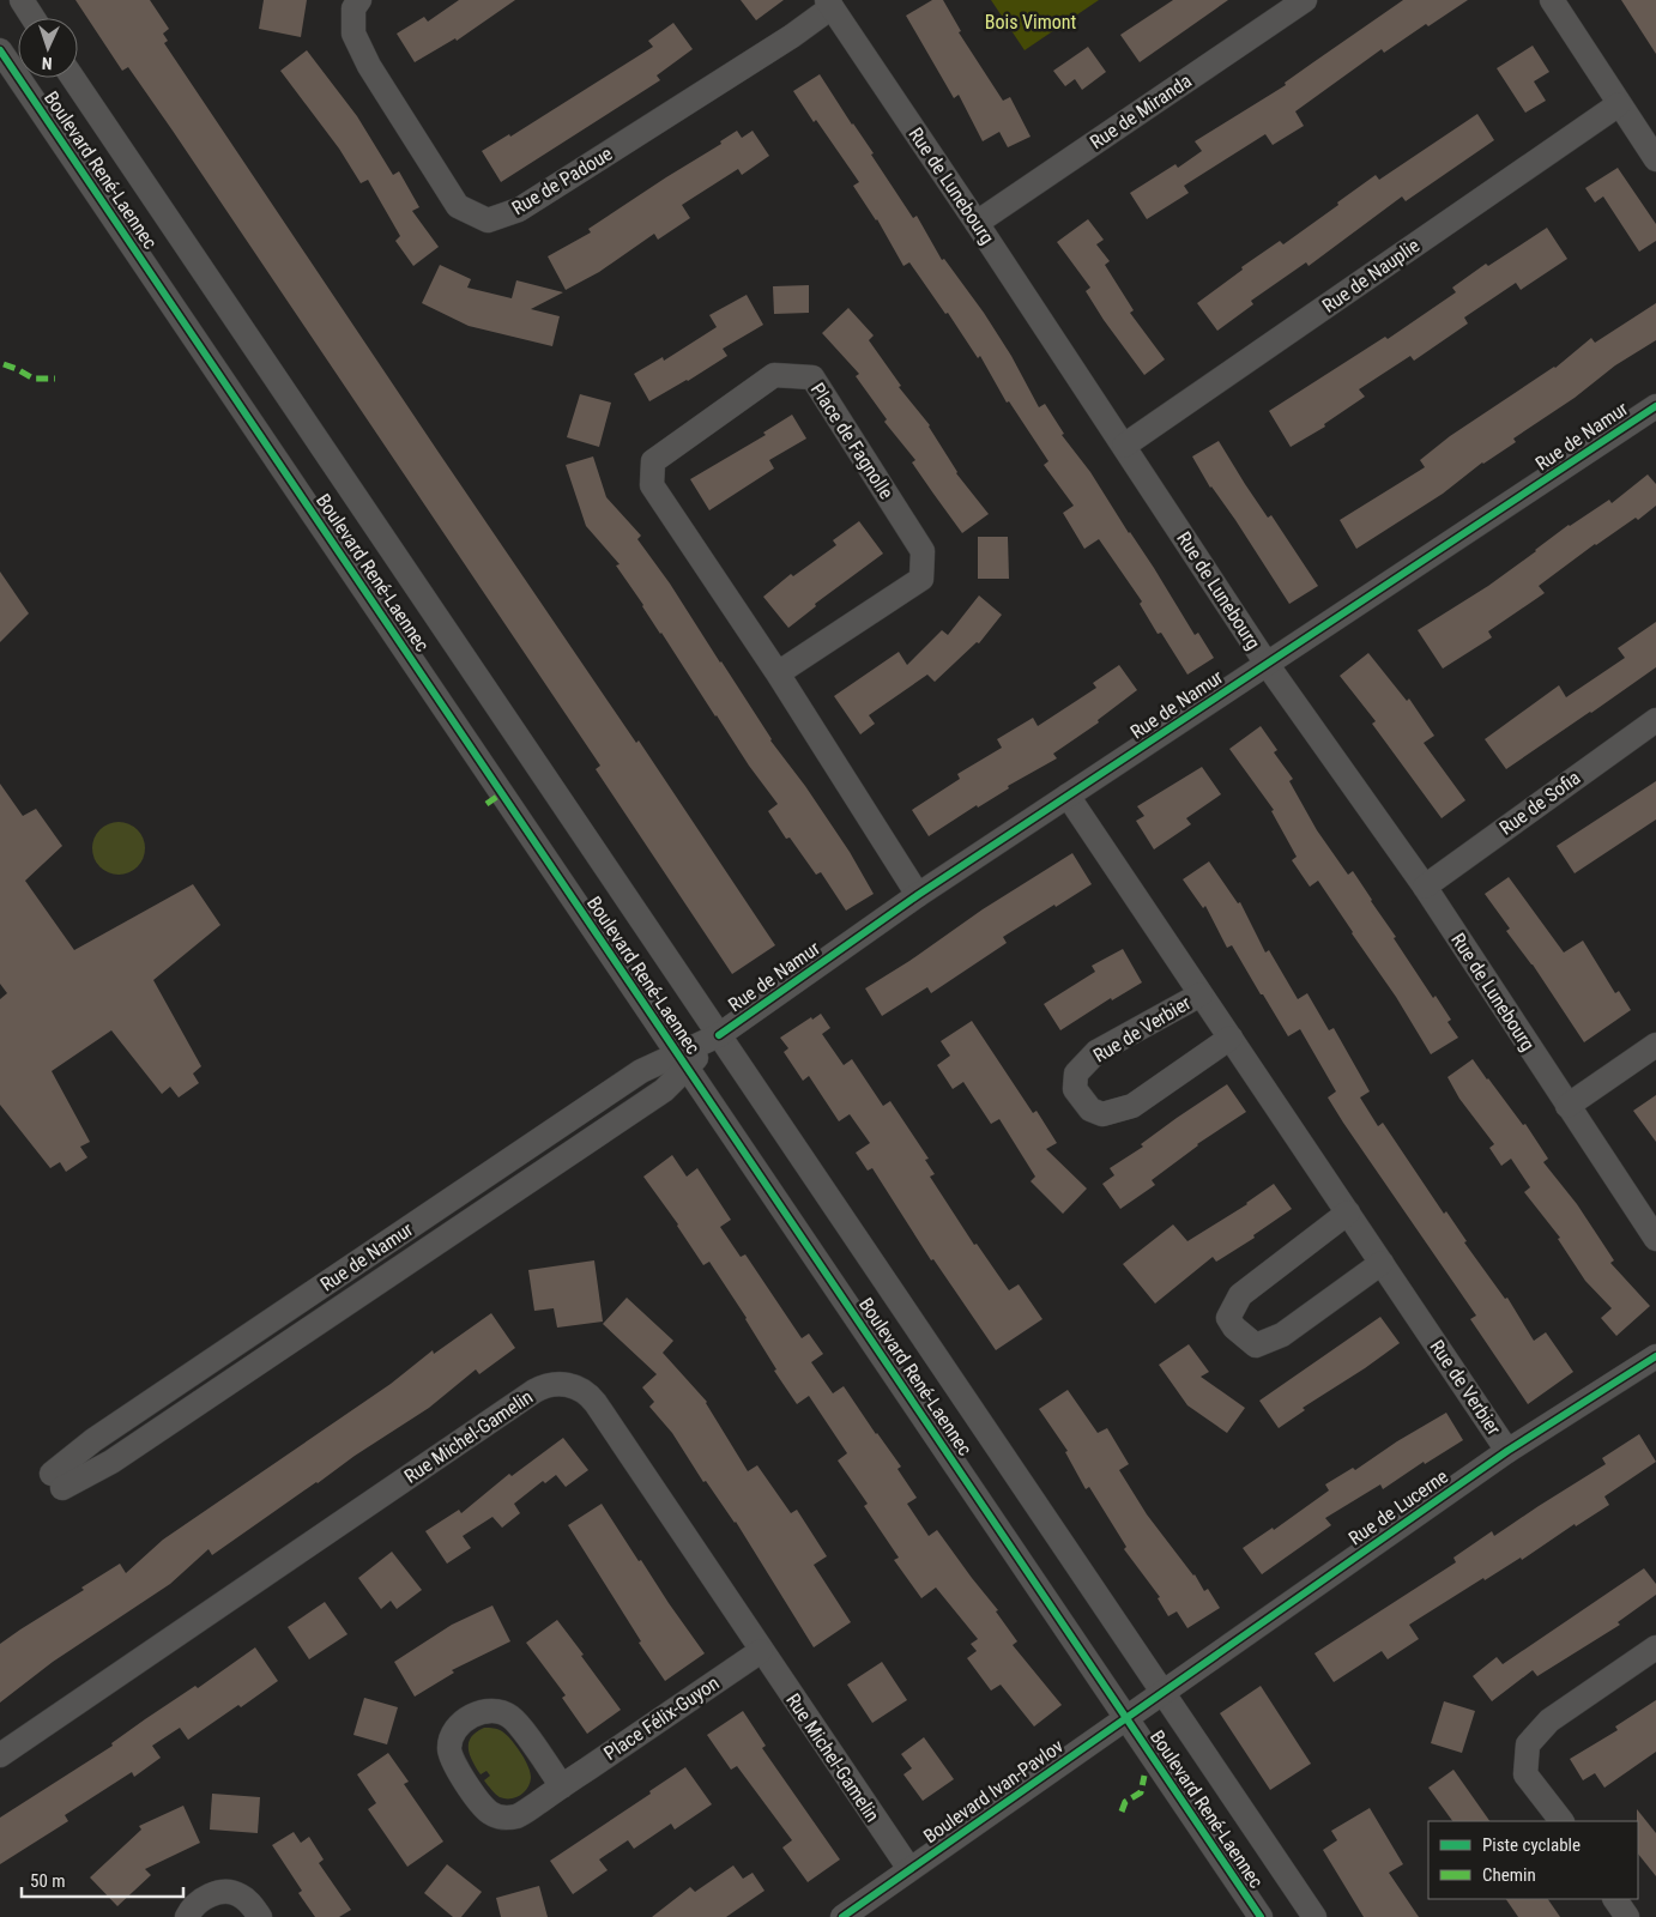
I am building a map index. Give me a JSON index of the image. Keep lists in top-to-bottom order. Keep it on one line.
{"streets":{"street":["Rue de Miranda","Boulevard René-Laennec","Rue de Padoue","Rue de Lunebourg","Rue de Nauplie","Rue de Namur","Place de Fagnolle","Rue de Sofia","Rue de Verbier","Rue Michel-Gamelin","Rue de Lucerne","Place Félix-Guyon","Boulevard Ivan-Pavlov"]},"crossings":[["Rue de Miranda","Rue de Lunebourg"],["Boulevard René-Laennec","Rue de Namur"],["Boulevard René-Laennec","Rue de Lucerne"],["Boulevard René-Laennec","Boulevard Ivan-Pavlov"],["Rue de Padoue","Rue de Lunebourg"],["Rue de Lunebourg","Rue de Nauplie"],["Rue de Lunebourg","Rue de Namur"],["Rue de Lunebourg","Rue de Sofia"],["Rue de Namur","Place de Fagnolle"],["Rue de Namur","Rue de Verbier"],["Rue de Verbier","Rue de Lucerne"],["Rue Michel-Gamelin","Place Félix-Guyon"],["Rue Michel-Gamelin","Boulevard Ivan-Pavlov"],["Rue de Lucerne","Boulevard Ivan-Pavlov"]],"parks":["Bois Vimont"],"legend":["Piste cyclable","Chemin"],"scale_bar":"50 m","north":"bottom"}
